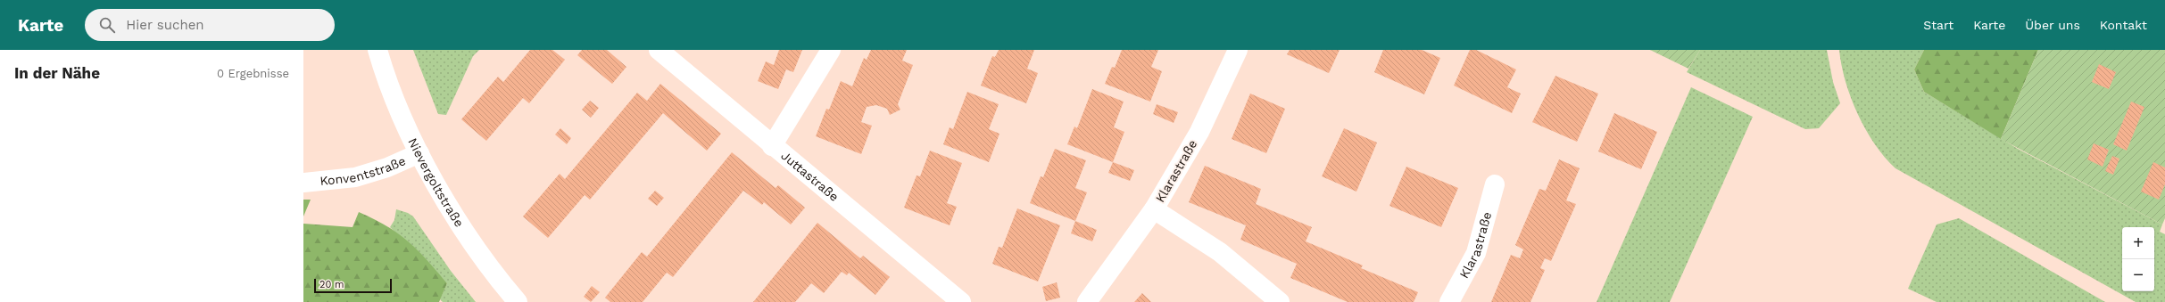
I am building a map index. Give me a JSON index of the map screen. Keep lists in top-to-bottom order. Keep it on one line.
{"streets":{"street":["Konventstraße","Klarastraße","Juttastraße","Nievergoltstraße"]},"crossings":[["Konventstraße","Nievergoltstraße"]],"scale_bar":"20 m","page":{"header":"Karte","search":"Hier suchen","nav":["Start","Karte","Über uns","Kontakt"],"heading":["In der Nähe","0 Ergebnisse"],"map_buttons":["+","−"],"scale":"20 m"}}
